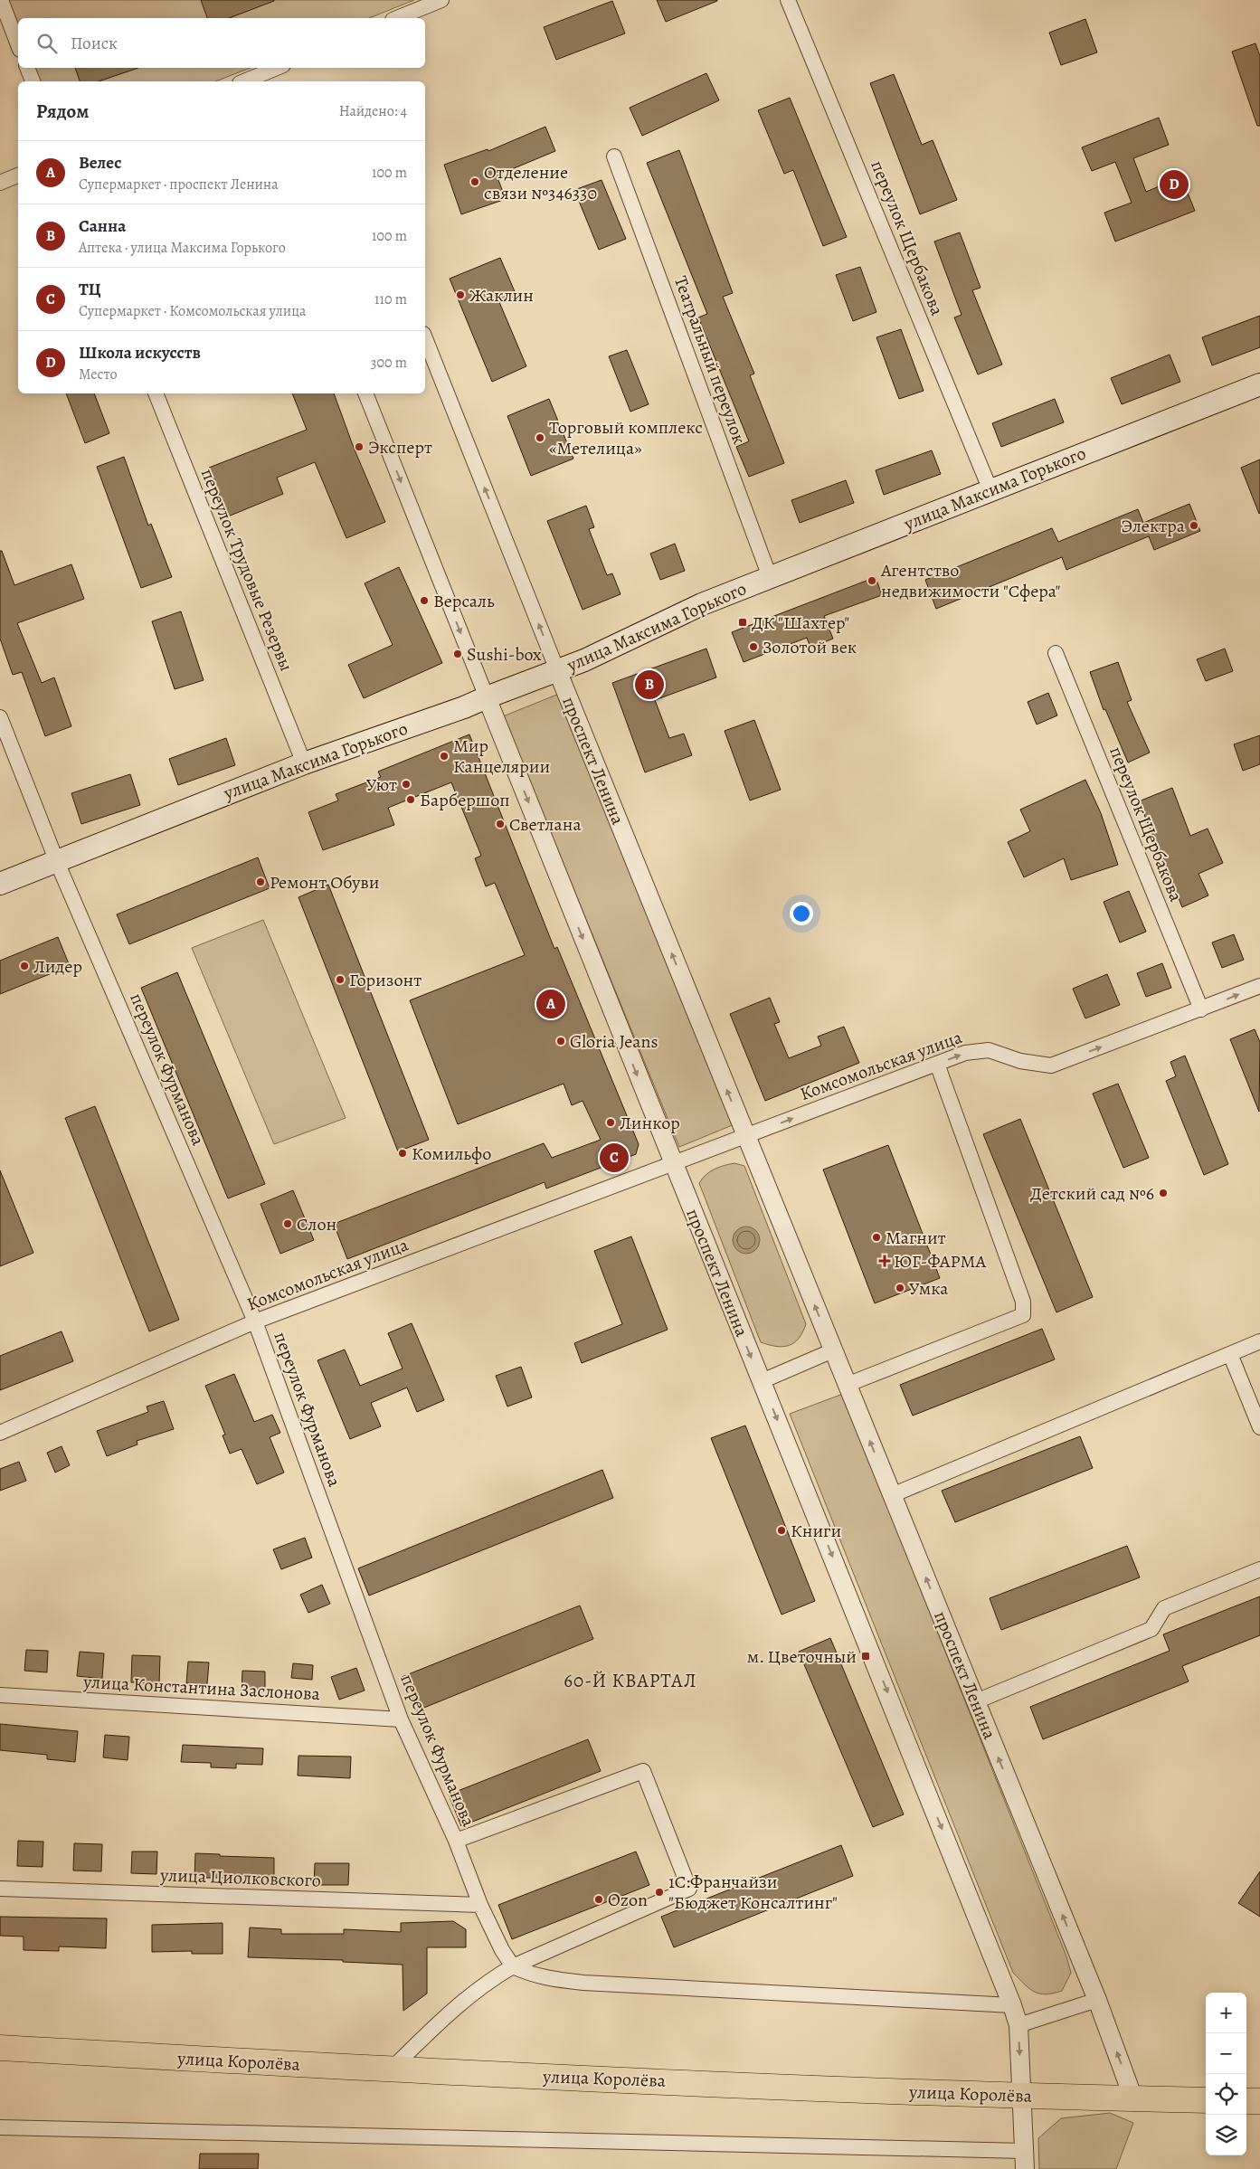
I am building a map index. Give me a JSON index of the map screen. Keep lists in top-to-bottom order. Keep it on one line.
{"streets":{"highway":["улица Королёва"],"main road":["улица Максима Горького"],"street":["переулок Щербакова","Театральный переулок","переулок Трудовые Резервы","проспект Ленина","Комсомольская улица","переулок Фурманова","улица Константина Заслонова","улица Циолковского"]},"crossings":[["переулок Щербакова","улица Максима Горького"],["переулок Щербакова","Комсомольская улица"],["Театральный переулок","улица Максима Горького"],["улица Максима Горького","переулок Трудовые Резервы"],["улица Максима Горького","проспект Ленина"],["улица Максима Горького","переулок Фурманова"],["проспект Ленина","Комсомольская улица"],["проспект Ленина","улица Королёва"],["Комсомольская улица","переулок Фурманова"],["переулок Фурманова","улица Константина Заслонова"],["переулок Фурманова","улица Циолковского"]],"one_way":["Комсомольская улица"],"districts":["60-Й КВАРТАЛ"],"places":{"other":["Отделение связи №346330","Жаклин","Торговый комплекс «Метелица»","Эксперт","Электра","Агентство недвижимости \"Сфера\"","Версаль","Золотой век","Sushi-box","Мир Канцелярии","Уют","Барбершоп","Светлана","Ремонт Обуви","Лидер","Горизонт","Gloria Jeans","Линкор","Комильфо","Детский сад №6","Слон","Магнит","Умка","Книги","1С:Франчайзи \"Бюджет Консалтинг\"","Ozon"],"transit":["ДК \"Шахтер\"","м. Цветочный"],"health":["ЮГ-ФАРМА"]},"page":{"search":"Поиск","heading":["Рядом","Найдено: 4"],"list":[{"mark":"A","name":"Велес","note":"Супермаркет · проспект Ленина","value":"100 m"},{"mark":"B","name":"Санна","note":"Аптека · улица Максима Горького","value":"100 m"},{"mark":"C","name":"ТЦ","note":"Супермаркет · Комсомольская улица","value":"110 m"},{"mark":"D","name":"Школа искусств","note":"Место","value":"300 m"}],"pins":["D","B","A","C"],"map_buttons":["+","−"]}}
